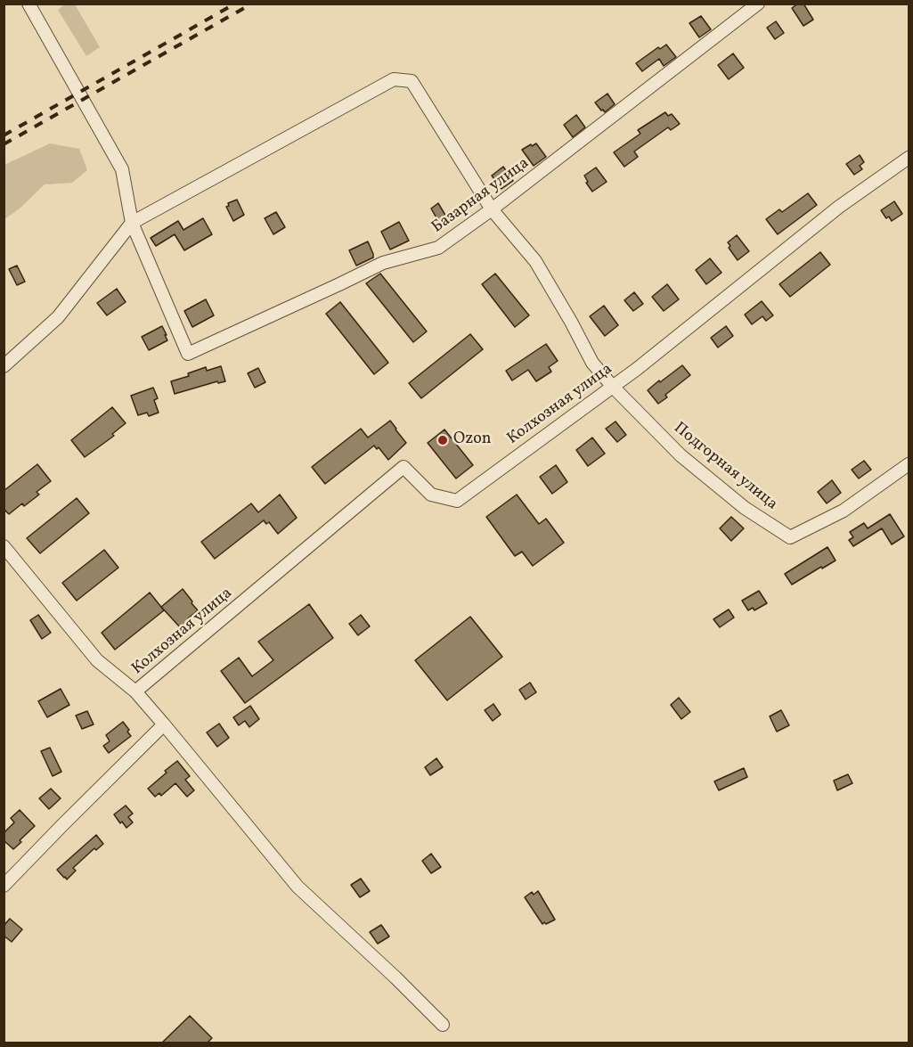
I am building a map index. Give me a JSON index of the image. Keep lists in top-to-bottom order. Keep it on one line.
{"streets":{"street":["Базарная улица","Колхозная улица","Подгорная улица"]},"crossings":[["Колхозная улица","Подгорная улица"]],"places":["Ozon"]}
